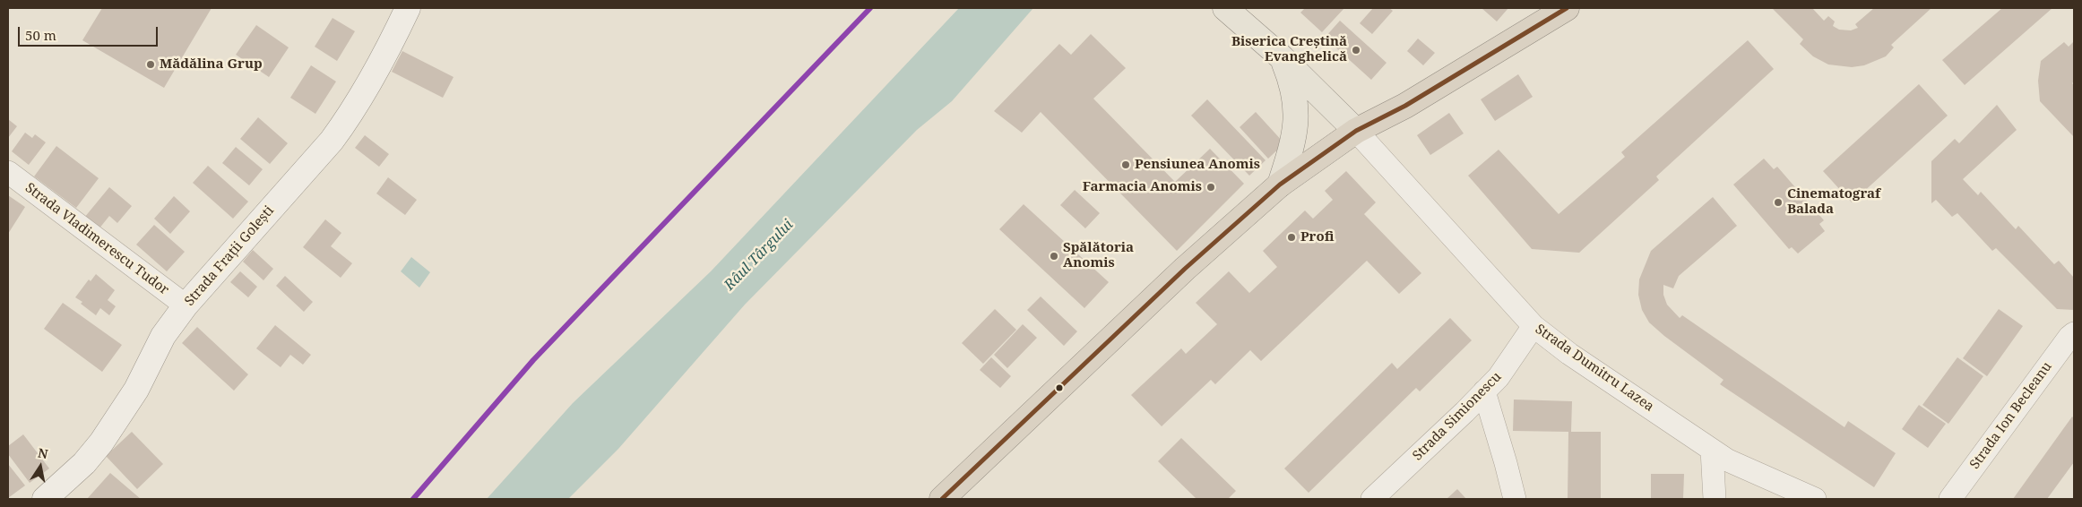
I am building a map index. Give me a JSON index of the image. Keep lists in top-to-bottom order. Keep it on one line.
{"streets":{"main road":["Strada Frații Golești"],"street":["Strada Vladimerescu Tudor","Strada Dumitru Lazea","Strada Ion Becleanu","Strada Simionescu"]},"crossings":[["Strada Vladimerescu Tudor","Strada Frații Golești"],["Strada Dumitru Lazea","Strada Simionescu"]],"water":["Râul Târgului"],"places":["Biserica Creștină Evanghelică","Mădălina Grup","Pensiunea Anomis","Farmacia Anomis","Cinematograf Balada","Profi","Spălătoria Anomis"],"scale_bar":"50 m","north":"top"}
